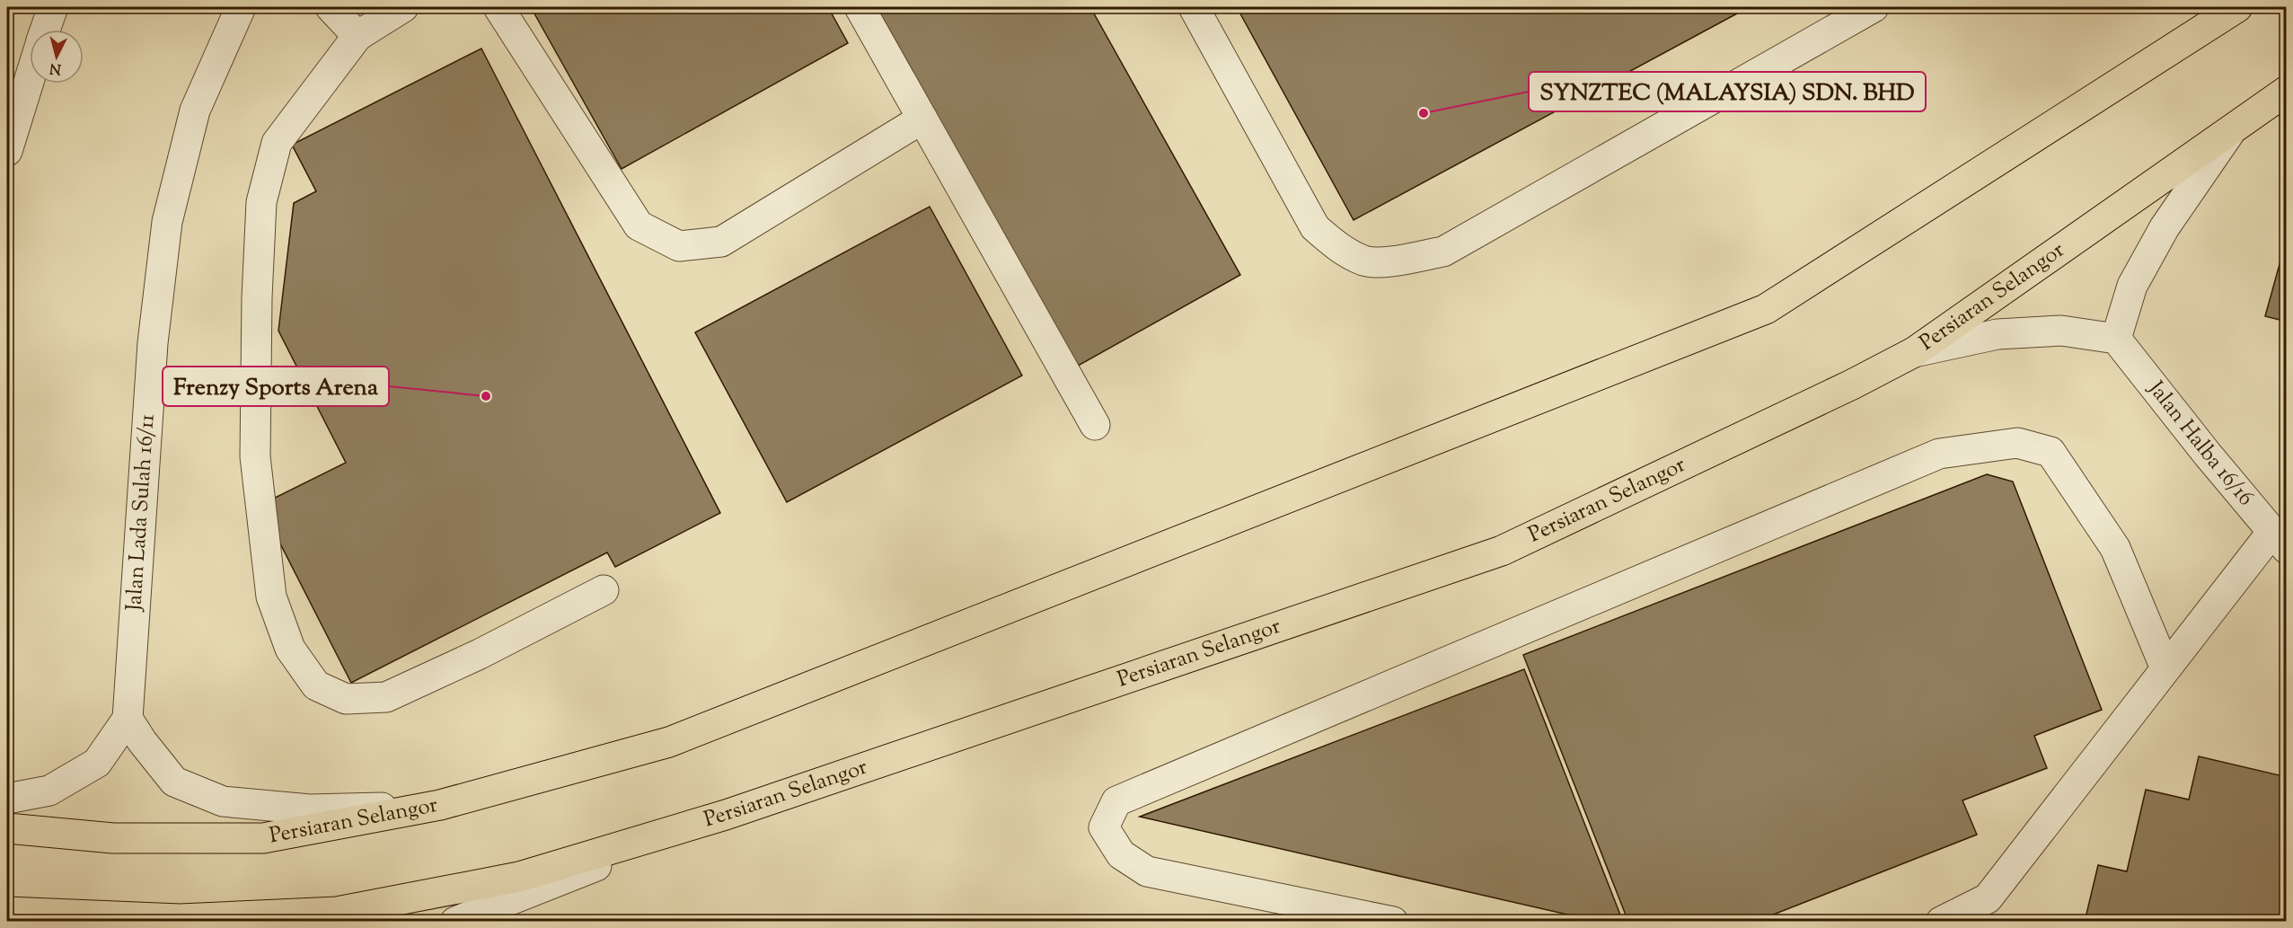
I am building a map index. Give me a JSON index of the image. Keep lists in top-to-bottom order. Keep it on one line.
{"streets":{"main road":["Persiaran Selangor"],"street":["Jalan Halba 16/16","Jalan Lada Sulah 16/11"]},"places":["SYNZTEC (MALAYSIA) SDN. BHD","Frenzy Sports Arena"],"north":"bottom"}
